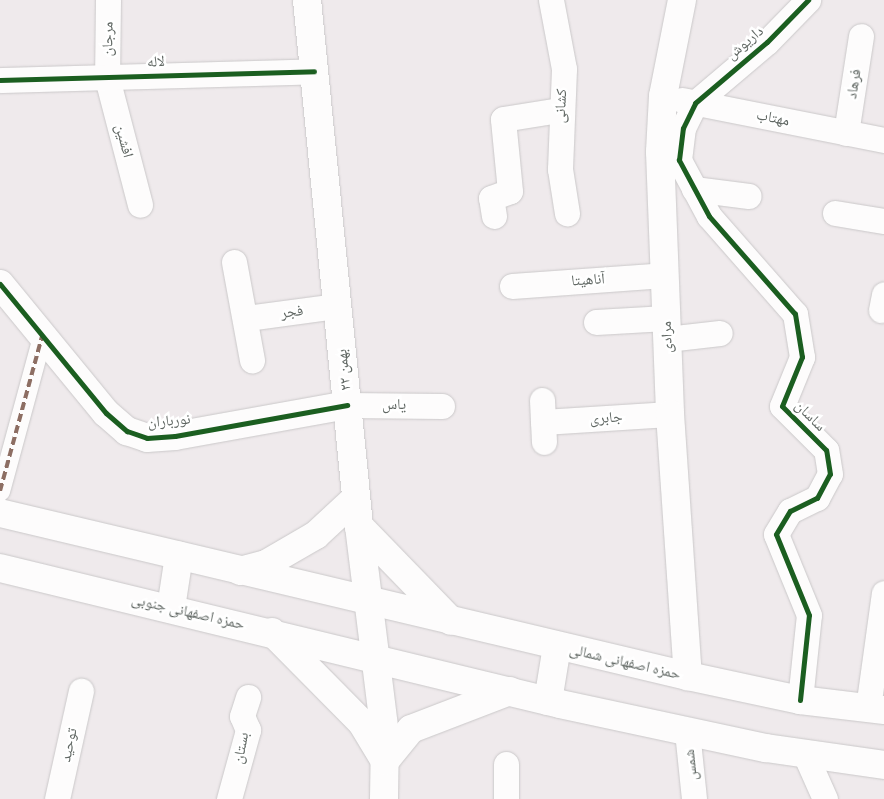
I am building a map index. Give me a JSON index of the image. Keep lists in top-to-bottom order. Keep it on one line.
{"streets":{"main road":["مرادی","۲۲ بهمن","نورباران","حمزه اصفهانی جنوبی","حمزه اصفهانی شمالی"],"street":["مرجان","داریوش","لاله","فرهاد","کشانی","مهتاب","افشین","آناهیتا","فجر","یاس","ساسان","جابری","توحید","بستان","شمس"]},"crossings":[["مرجان","لاله"],["مرجان","افشین"],["داریوش","مهتاب"],["داریوش","ساسان"],["لاله","افشین"],["لاله","۲۲ بهمن"],["فرهاد","مهتاب"],["مهتاب","مرادی"],["مهتاب","ساسان"],["آناهیتا","مرادی"],["فجر","۲۲ بهمن"],["مرادی","جابری"],["مرادی","حمزه اصفهانی شمالی"],["۲۲ بهمن","یاس"],["۲۲ بهمن","نورباران"],["۲۲ بهمن","حمزه اصفهانی جنوبی"],["۲۲ بهمن","حمزه اصفهانی شمالی"],["یاس","نورباران"],["ساسان","حمزه اصفهانی شمالی"]]}
